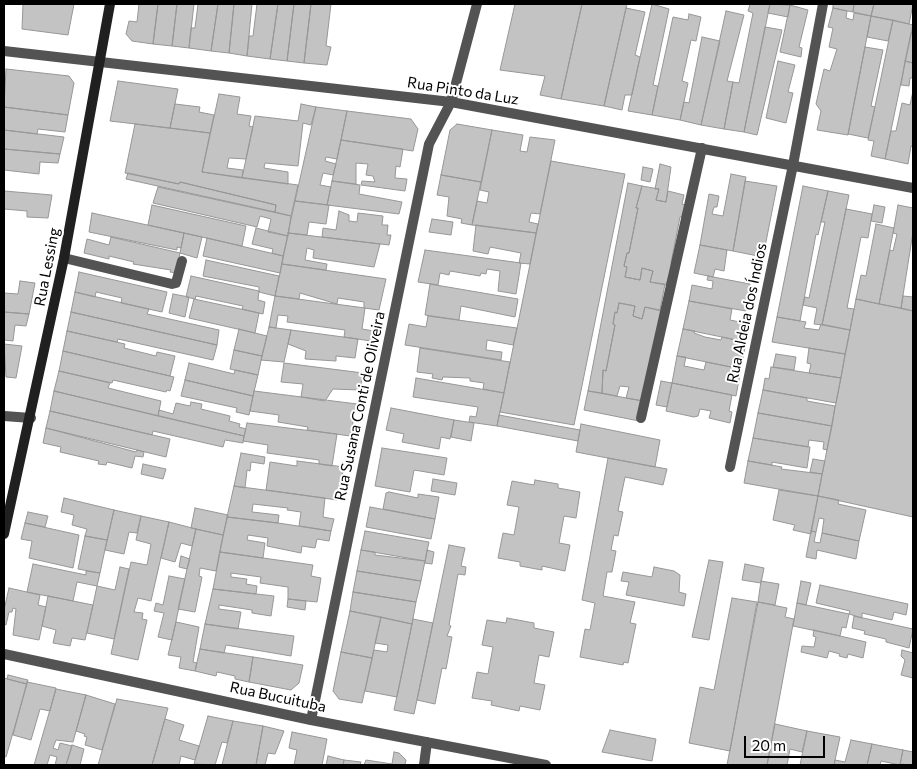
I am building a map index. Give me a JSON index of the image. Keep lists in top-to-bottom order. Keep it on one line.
{"streets":{"street":["Rua Pinto da Luz","Rua Lessing","Rua Aldeia dos Índios","Rua Susana Conti de Oliveira","Rua Bucuituba"]},"crossings":[["Rua Pinto da Luz","Rua Lessing"],["Rua Pinto da Luz","Rua Aldeia dos Índios"],["Rua Pinto da Luz","Rua Susana Conti de Oliveira"],["Rua Susana Conti de Oliveira","Rua Bucuituba"]],"scale_bar":"20 m"}
